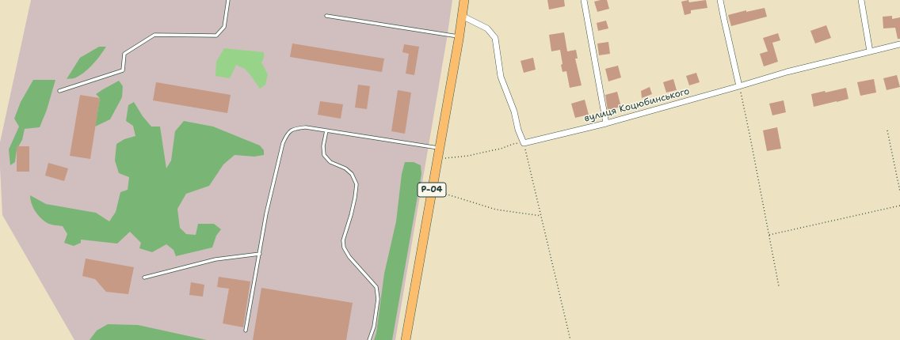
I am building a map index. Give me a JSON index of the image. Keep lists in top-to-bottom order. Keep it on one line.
{"streets":{"main road":["Р-04"],"street":["вулиця Коцюбинського"]}}
